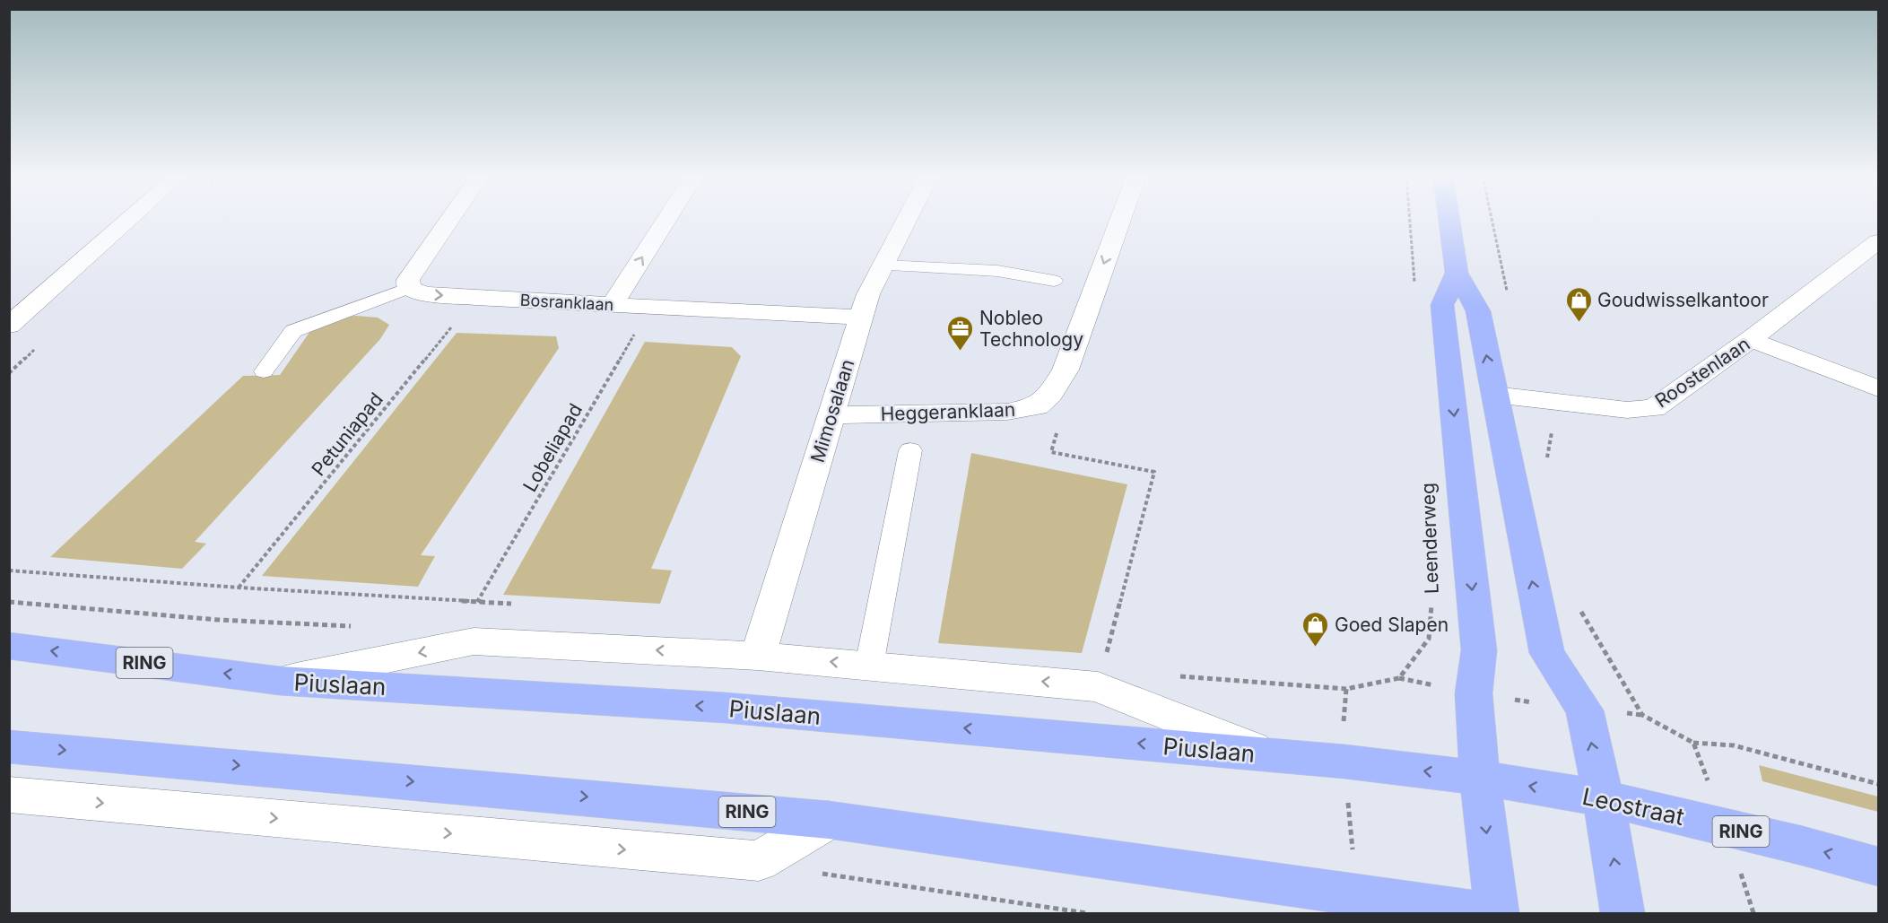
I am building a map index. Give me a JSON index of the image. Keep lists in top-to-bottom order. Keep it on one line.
{"streets":{"main road":["Leenderweg","RING","Piuslaan","Leostraat"],"street":["Bosranklaan","Roostenlaan","Mimosalaan","Heggeranklaan"],"path":["Petuniapad","Lobeliapad"]},"crossings":[["Bosranklaan","Mimosalaan"],["Bosranklaan","Petuniapad"],["Bosranklaan","Lobeliapad"],["Mimosalaan","Heggeranklaan"],["Mimosalaan","Piuslaan"],["Leenderweg","Piuslaan"],["Leenderweg","Leostraat"],["Piuslaan","Leostraat"]],"one_way":["Heggeranklaan","Leostraat"],"places":{"shop":["Goudwisselkantoor","Goed Slapen"],"office":["Nobleo Technology"]}}
